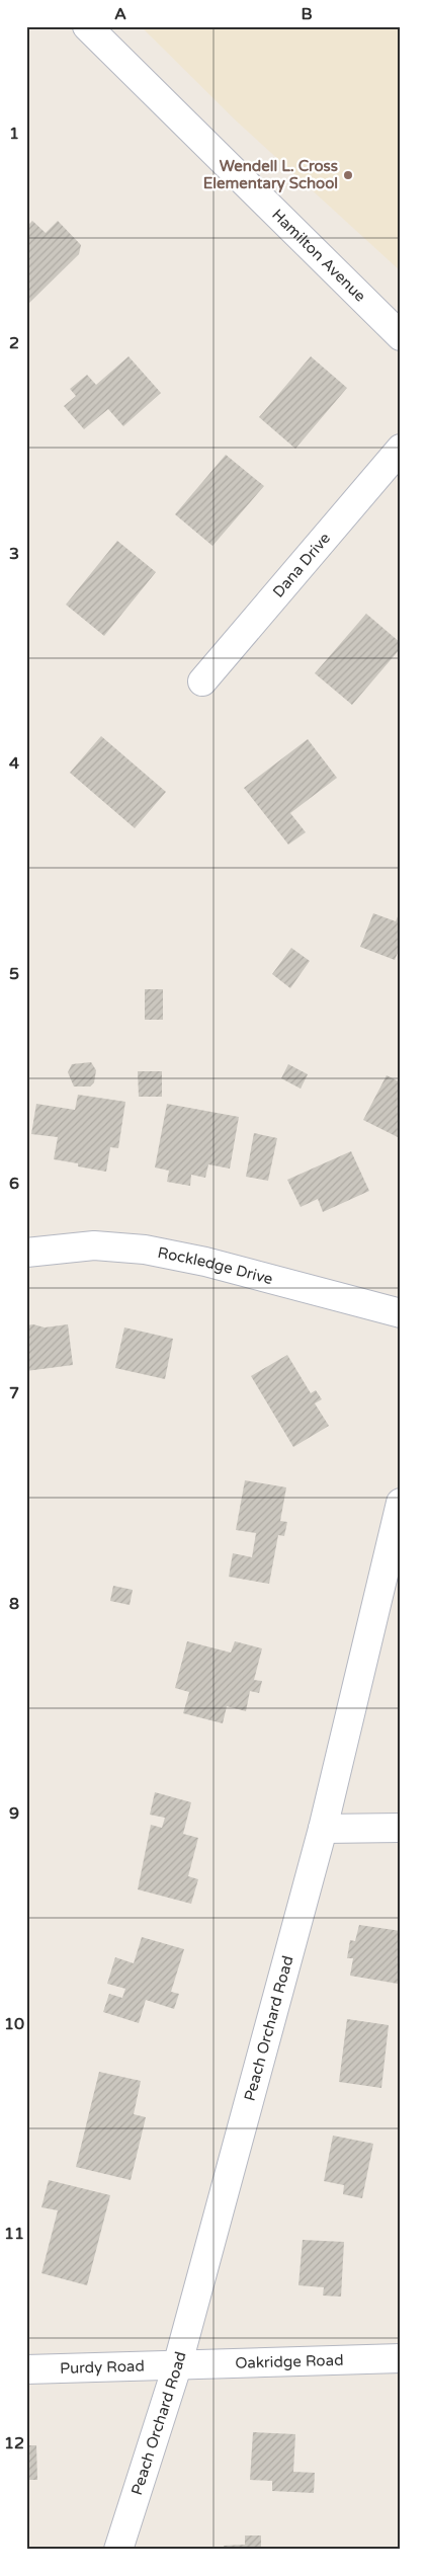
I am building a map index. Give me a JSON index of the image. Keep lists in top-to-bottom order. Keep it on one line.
{"streets":{"street":["Hamilton Avenue","Dana Drive","Rockledge Drive","Peach Orchard Road","Oakridge Road","Purdy Road"]},"crossings":[["Peach Orchard Road","Oakridge Road"],["Peach Orchard Road","Purdy Road"],["Oakridge Road","Purdy Road"]],"places":["Wendell L. Cross Elementary School"],"grid":{"columns":["A","B"],"rows":["1","2","3","4","5","6","7","8","9","10","11","12"]}}
